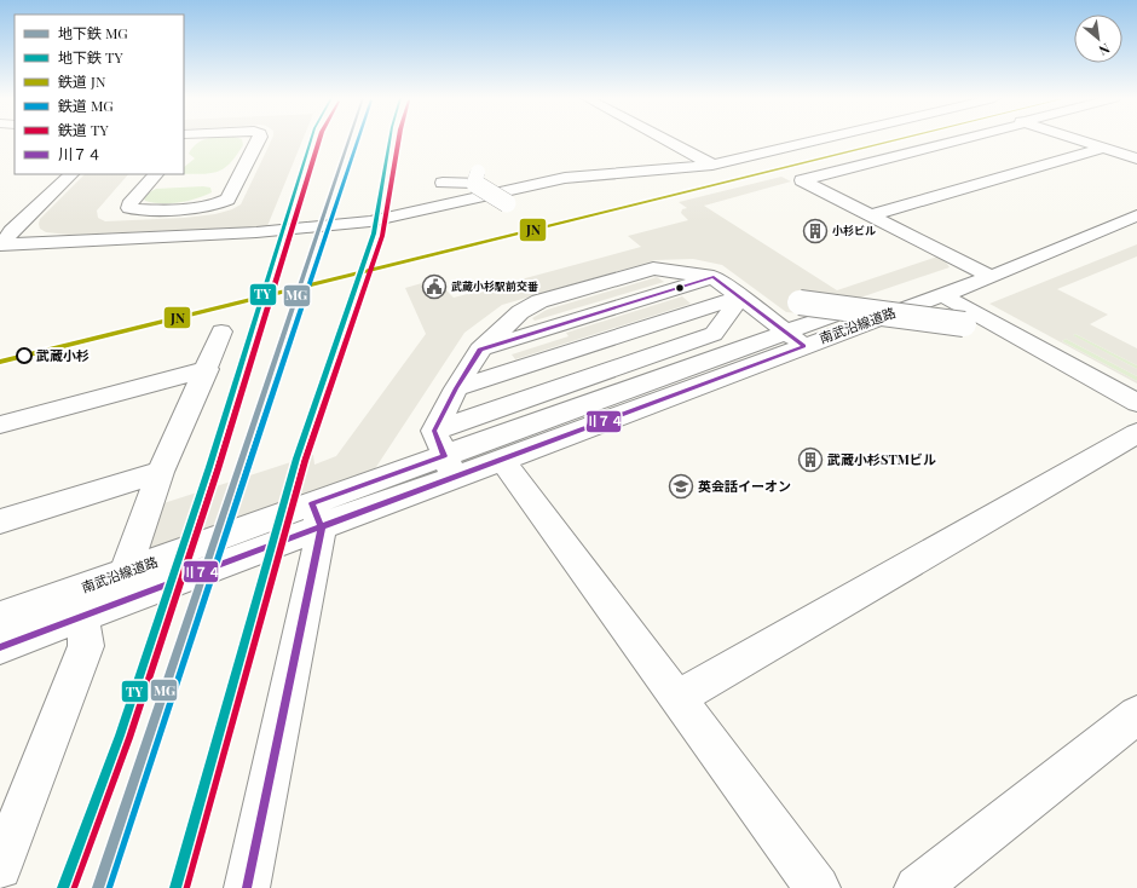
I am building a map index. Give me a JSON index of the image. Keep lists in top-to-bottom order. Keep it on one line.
{"streets":{"street":["南武沿線道路"]},"places":{"building":["小杉ビル","武蔵小杉STMビル"],"public building":["武蔵小杉駅前交番"],"other":["武蔵小杉"],"school or university":["英会話イーオン"]},"lines":["metro line MG","metro line TY","rail line JN","rail line MG","rail line TY","transit line 川７４"],"legend":["地下鉄 MG","地下鉄 TY","鉄道 JN","鉄道 MG","鉄道 TY","川７４"],"north":"bottom right"}
